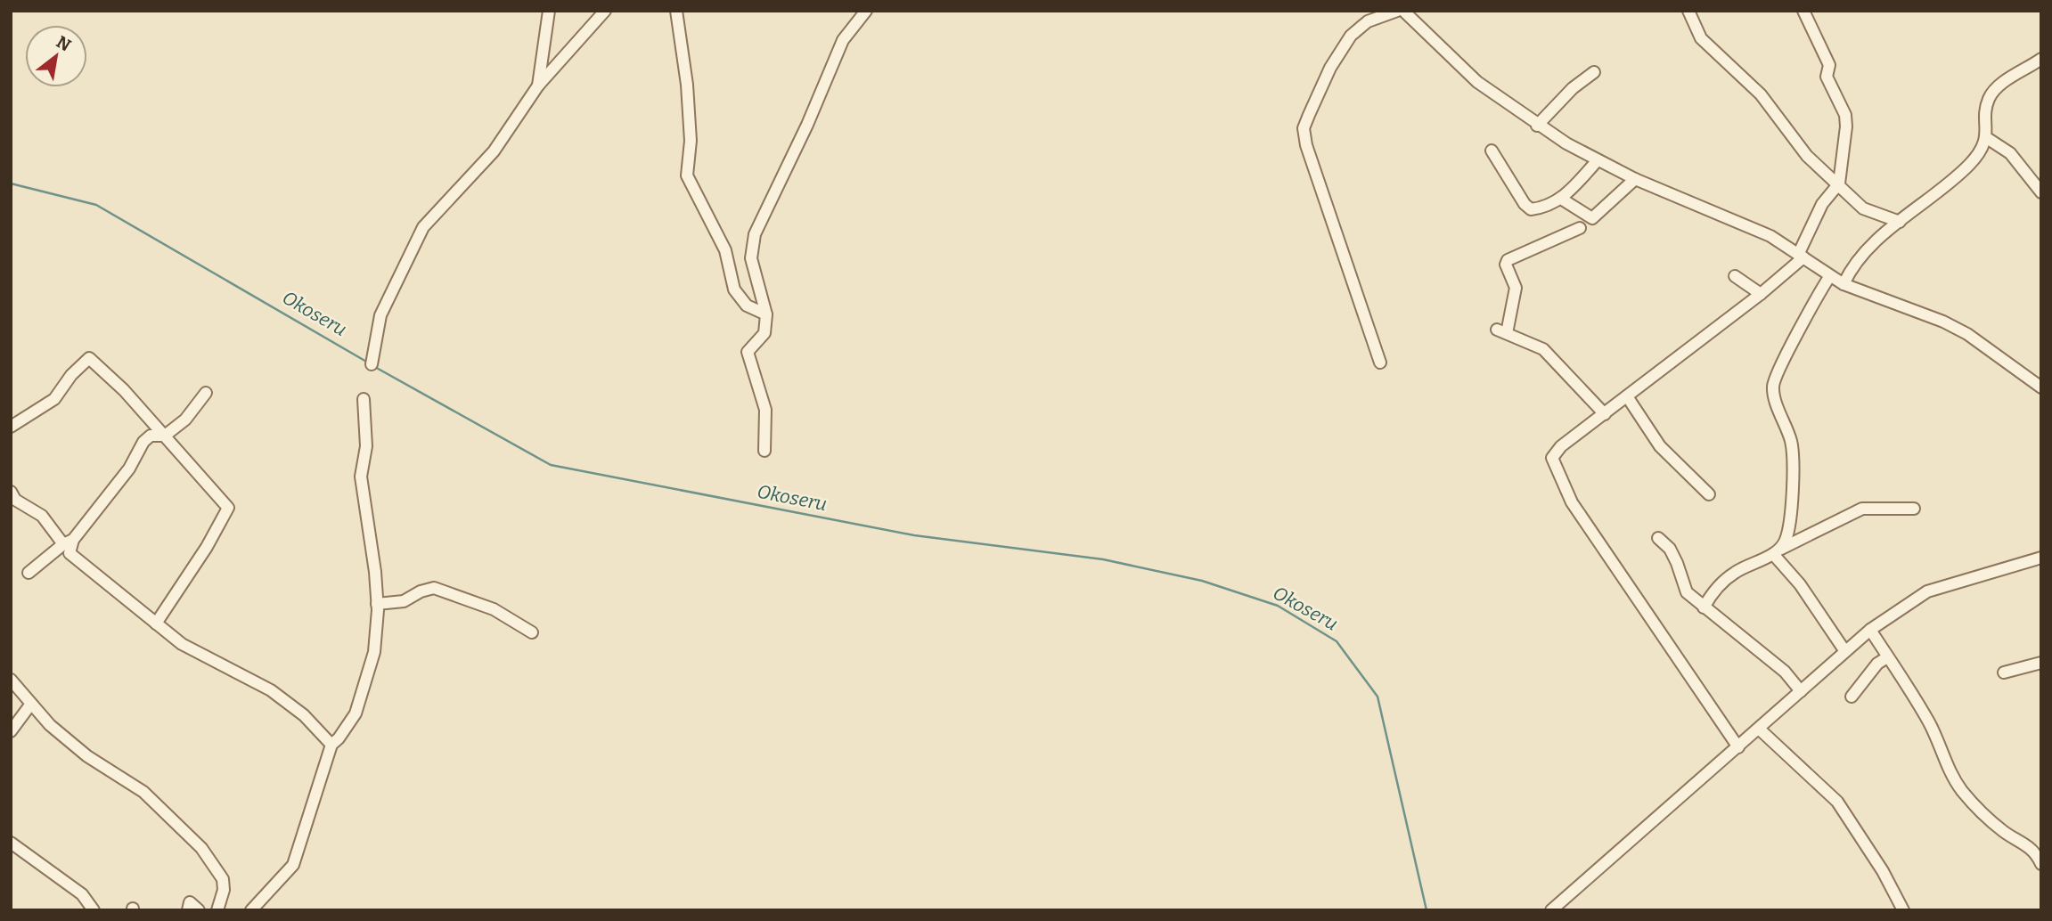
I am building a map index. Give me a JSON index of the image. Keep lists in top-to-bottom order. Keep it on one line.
{"water":["Okoseru"],"north":"top right"}
